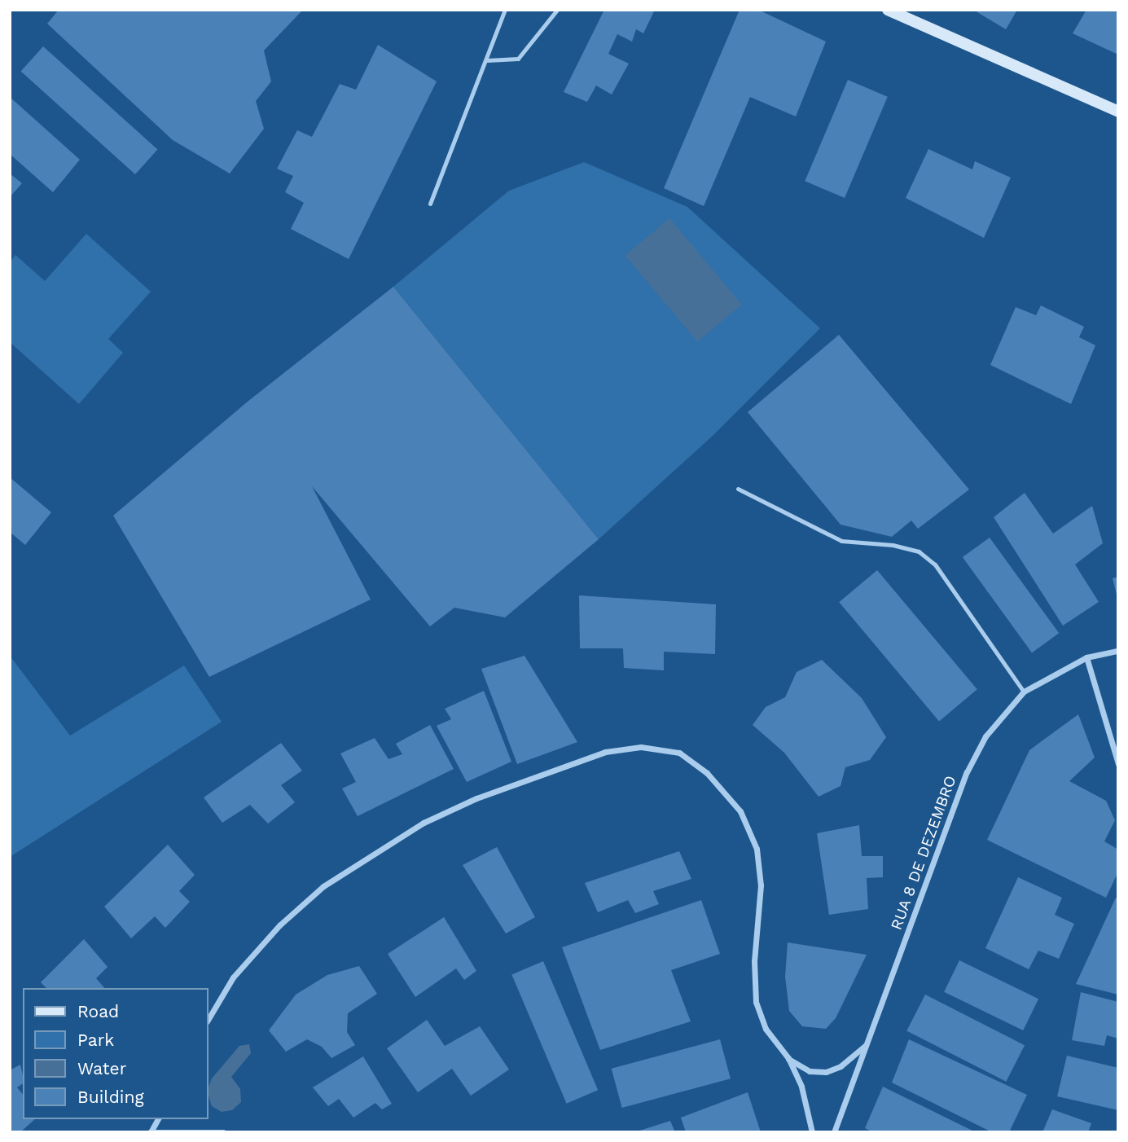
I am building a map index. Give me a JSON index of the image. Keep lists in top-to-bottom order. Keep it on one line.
{"streets":{"street":["RUA 8 DE DEZEMBRO"]},"legend":["Road","Park","Water","Building"]}
